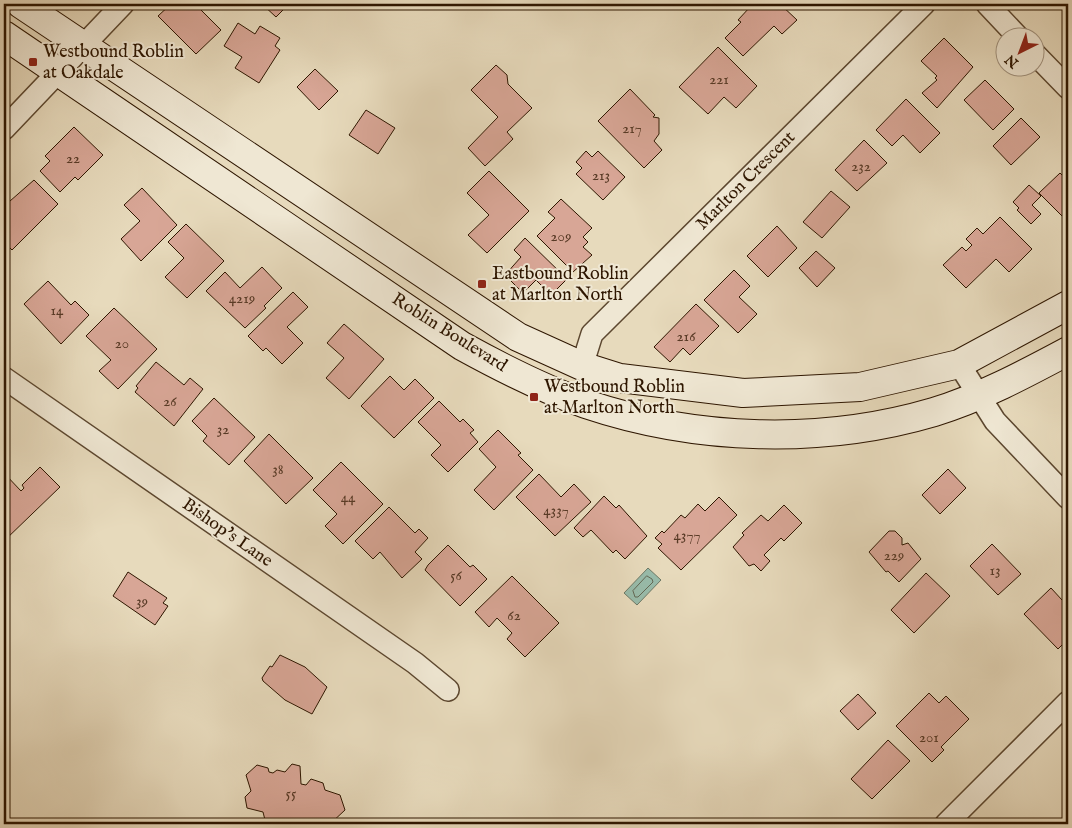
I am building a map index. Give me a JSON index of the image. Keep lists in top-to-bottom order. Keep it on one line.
{"streets":{"main road":["Roblin Boulevard"],"street":["Marlton Crescent","Bishop's Lane"]},"crossings":[["Marlton Crescent","Roblin Boulevard"]],"places":{"transit":["Westbound Roblin at Oakdale","Eastbound Roblin at Marlton North","Westbound Roblin at Marlton North"]},"house_numbers":["221","217","22","232","213","209","4219","14","216","20","26","32","38","44","4337","4377","229","13","56","39","62","201","55"],"north":"bottom left"}
